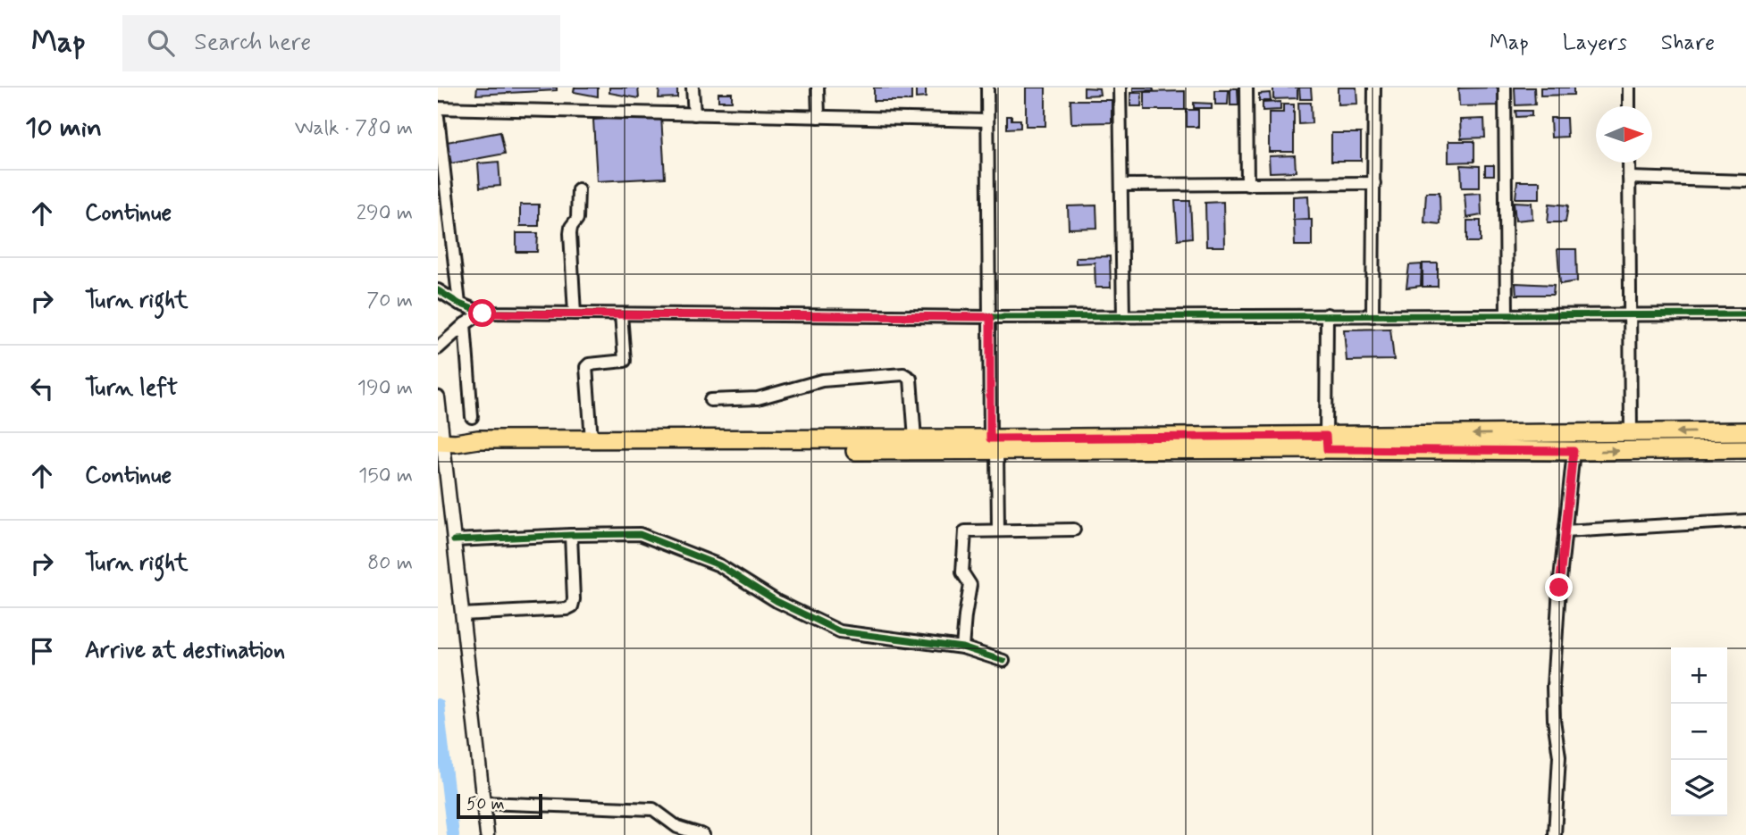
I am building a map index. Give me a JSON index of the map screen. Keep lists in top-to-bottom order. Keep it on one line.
{"scale_bar":"50 m","north":"right","page":{"header":"Map","search":"Search here","nav":["Map","Layers","Share"],"heading":["10 min","Walk · 780 m"],"list":[["Continue","290 m"],["Turn right","70 m"],["Turn left","190 m"],["Continue","150 m"],["Turn right","80 m"],"Arrive at destination"],"map_buttons":["+","−"],"scale":"50 m"}}
